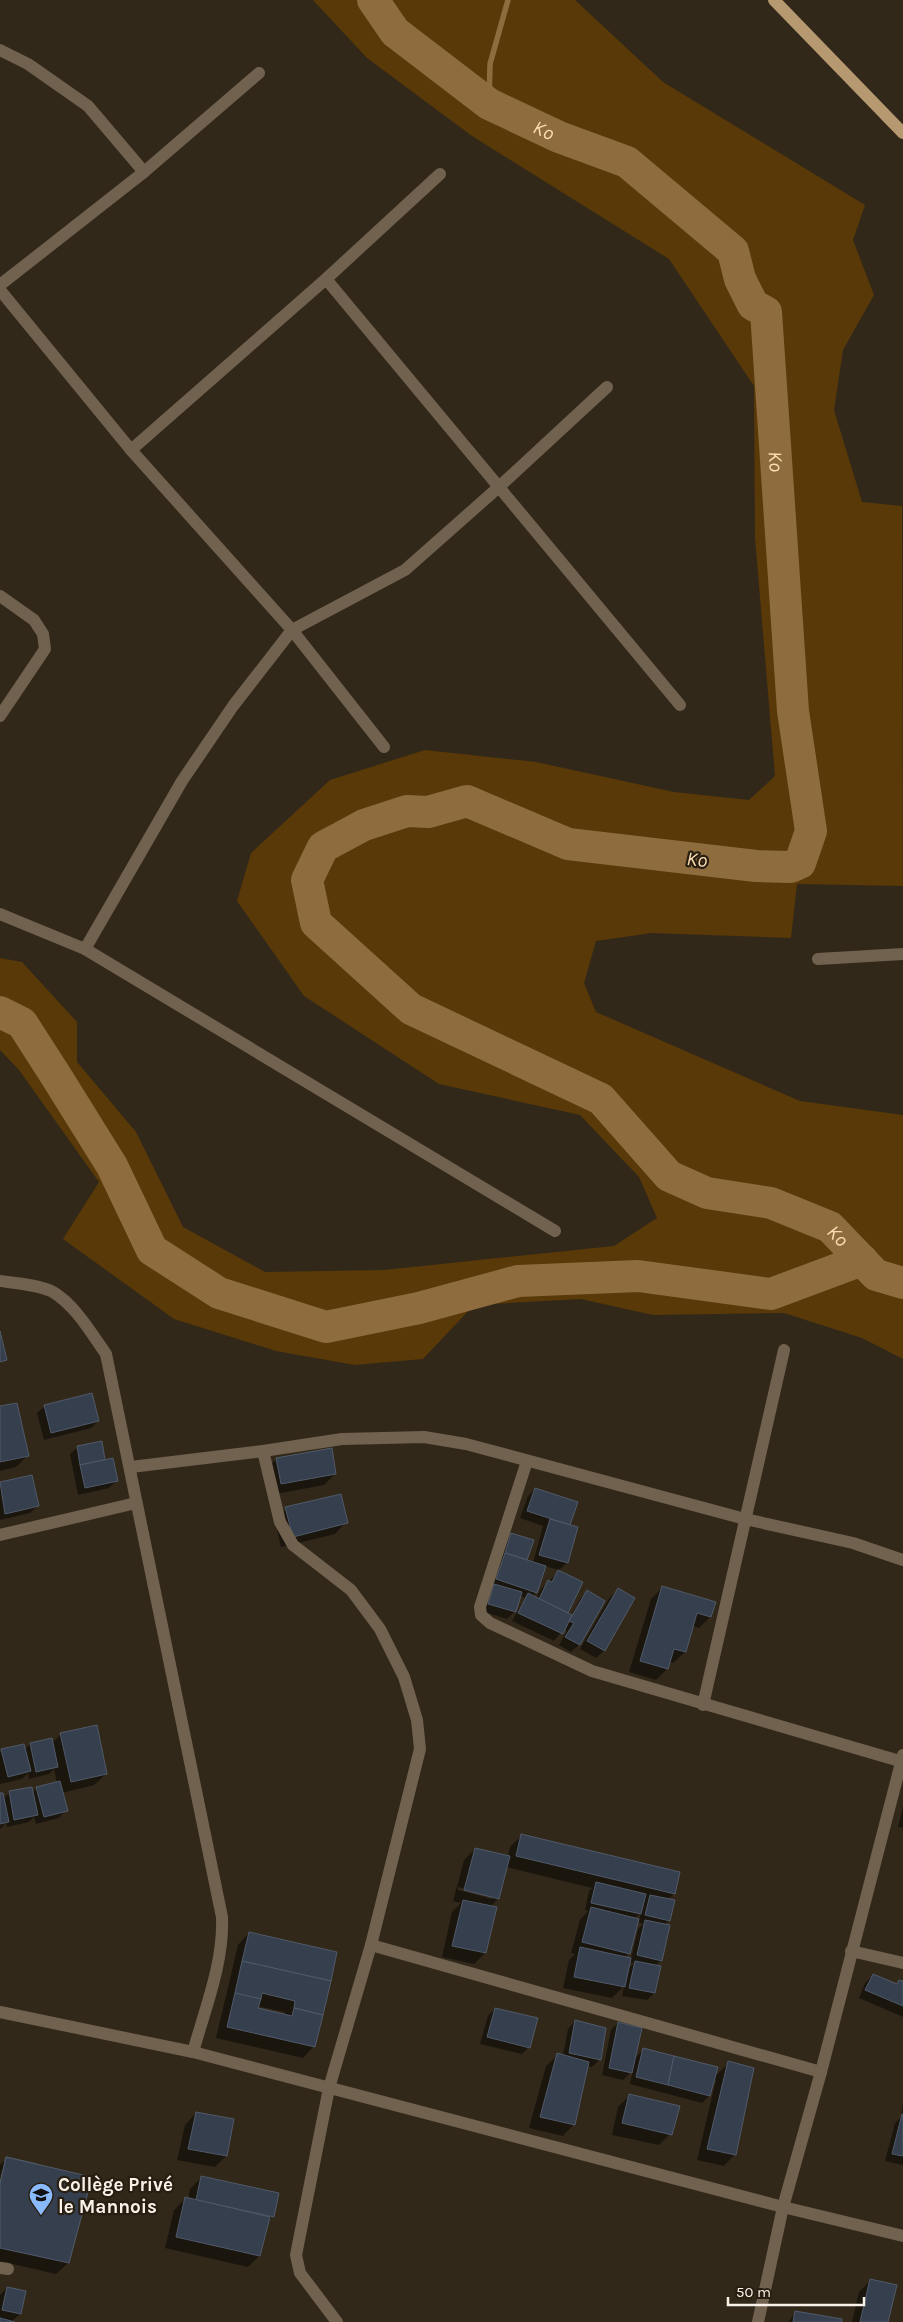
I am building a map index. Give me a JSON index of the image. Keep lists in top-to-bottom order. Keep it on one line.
{"water":["Ko"],"places":{"school or university":["Collège Privé le Mannois"]},"scale_bar":"50 m"}
